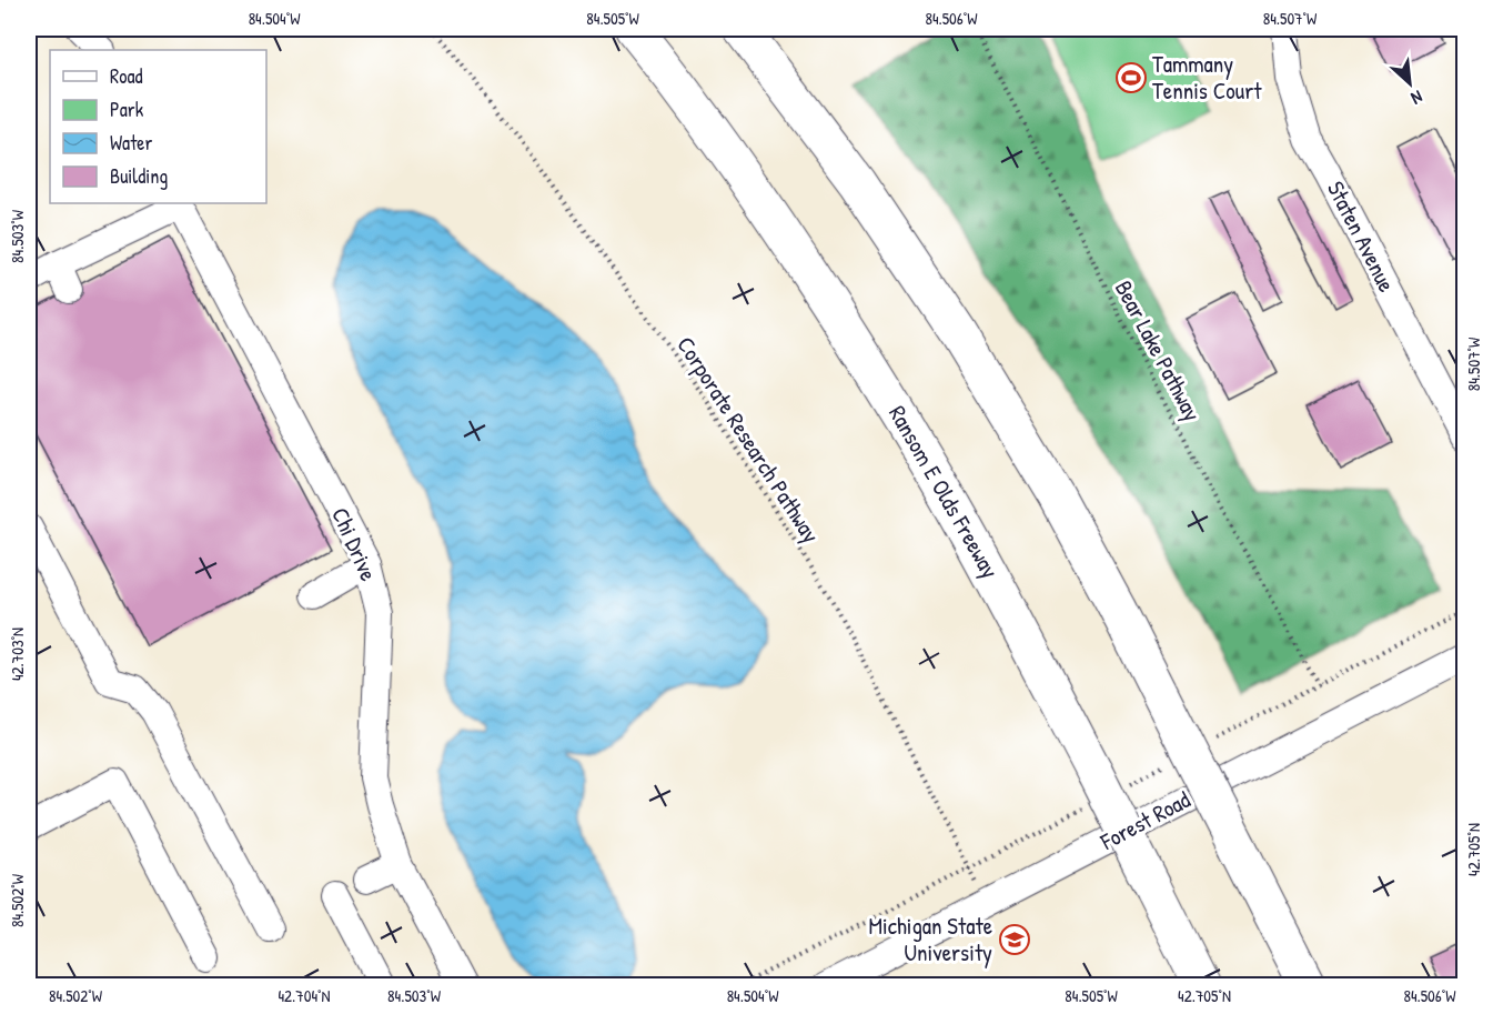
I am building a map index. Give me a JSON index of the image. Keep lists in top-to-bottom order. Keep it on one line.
{"streets":{"highway":["Ransom E Olds Freeway"],"street":["Staten Avenue","Chi Drive","Forest Road"],"path":["Bear Lake Pathway","Corporate Research Pathway"]},"crossings":[["Corporate Research Pathway","Forest Road"]],"places":{"sports":["Tammany Tennis Court"],"school or university":["Michigan State University"]},"legend":["Road","Park","Water","Building"],"north":"bottom right","coordinates":["84.504°W","84.505°W","84.506°W","84.507°W","84.503°W","42.703°N","42.705°N","84.502°W","42.704°N"]}
